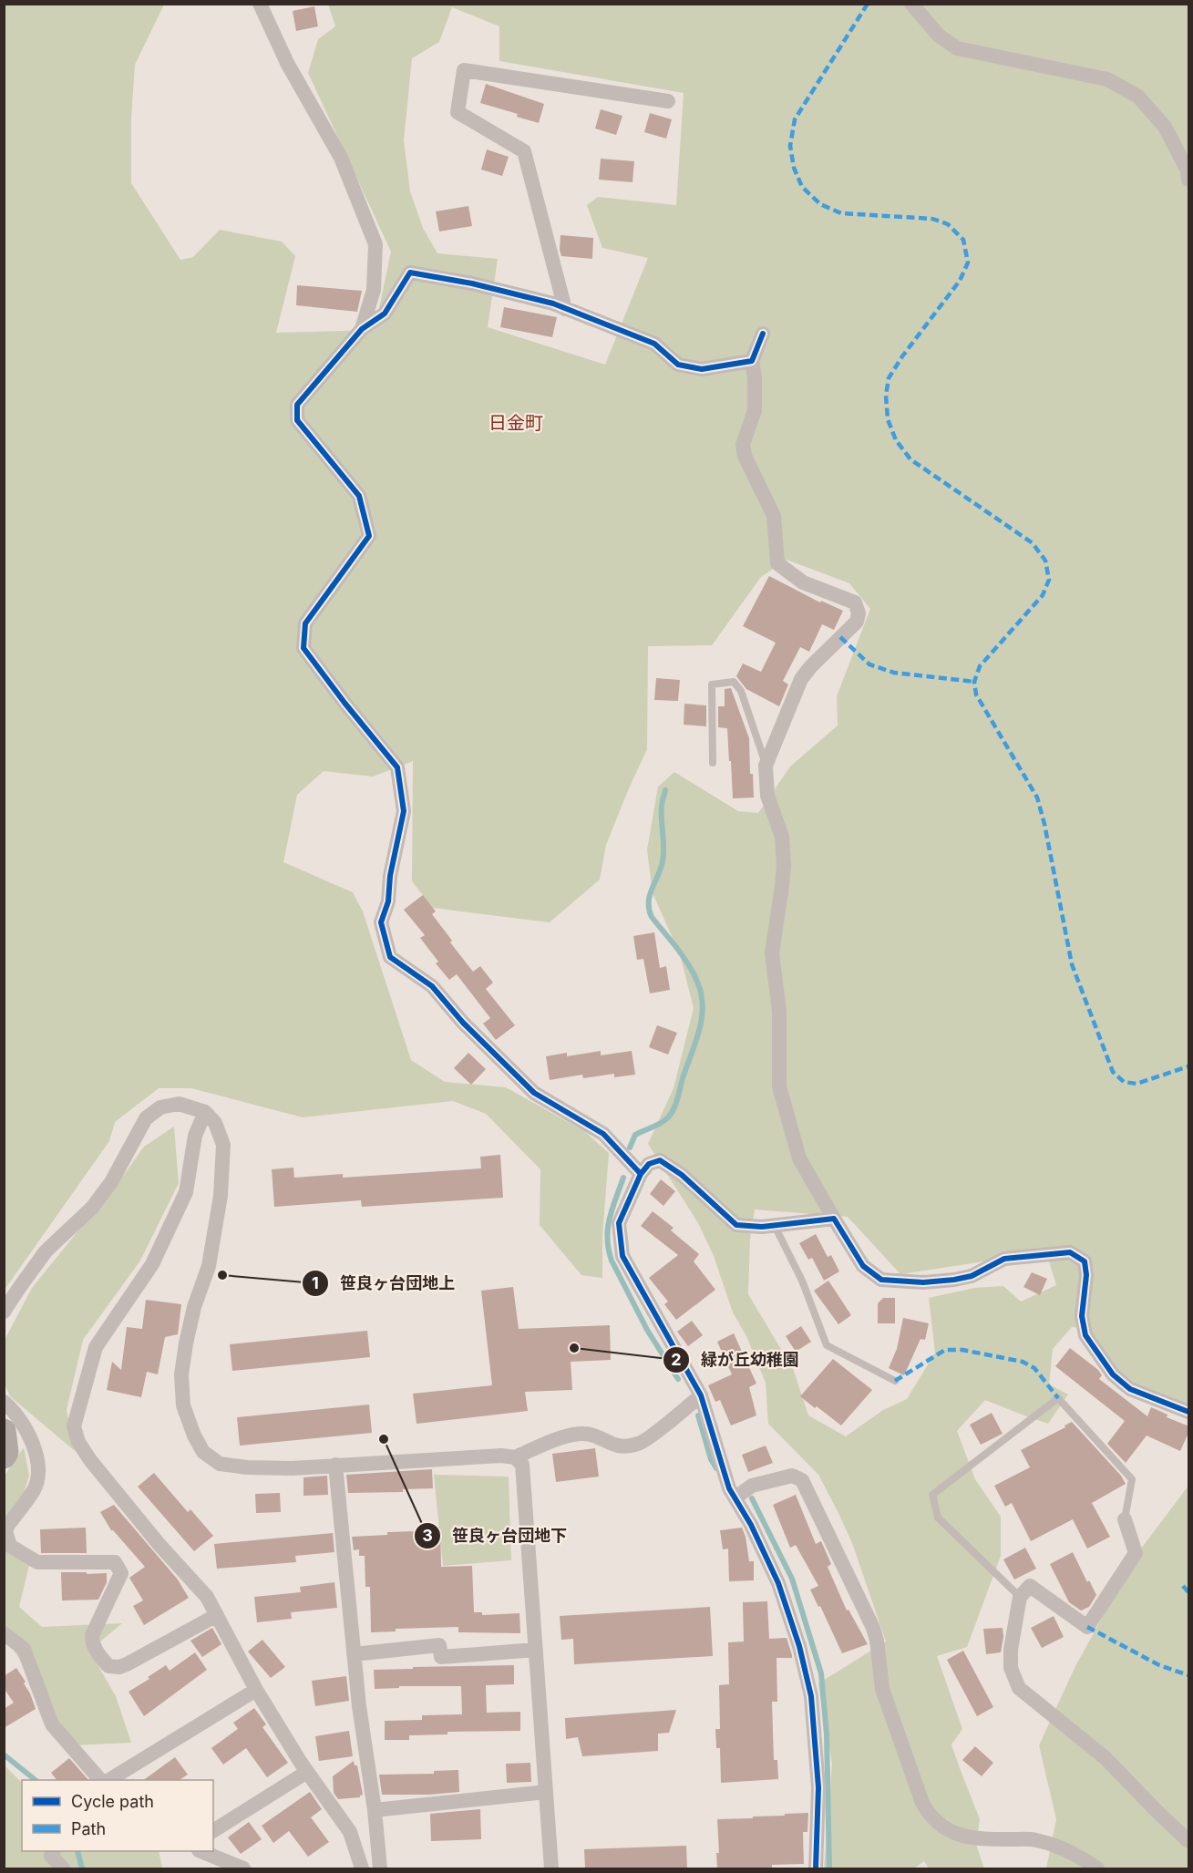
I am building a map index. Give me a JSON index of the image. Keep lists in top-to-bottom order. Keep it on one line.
{"districts":["日金町"],"places":["笹良ヶ台団地上","緑が丘幼稚園","笹良ヶ台団地下"],"legend":["Cycle path","Path"]}
